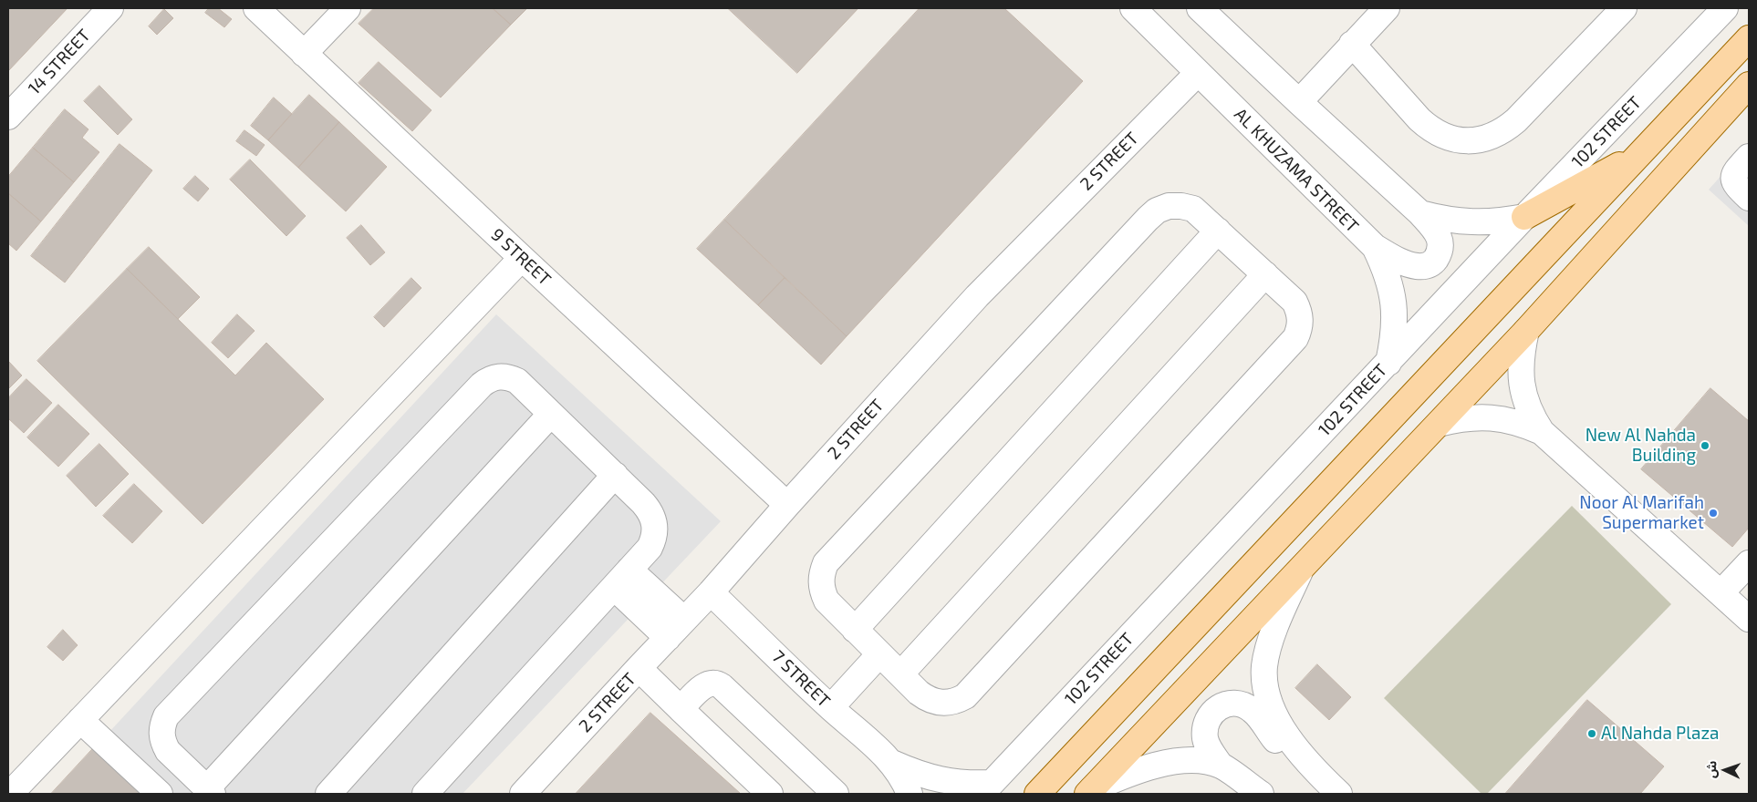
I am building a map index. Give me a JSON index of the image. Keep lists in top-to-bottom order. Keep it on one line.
{"streets":{"street":["14 STREET","102 STREET","2 STREET","AL KHUZAMA STREET","9 STREET","7 STREET"]},"crossings":[["102 STREET","AL KHUZAMA STREET"],["102 STREET","7 STREET"],["2 STREET","AL KHUZAMA STREET"],["2 STREET","9 STREET"],["2 STREET","7 STREET"]],"places":["New Al Nahda Building","Noor Al Marifah Supermarket","Al Nahda Plaza"],"north":"left"}
